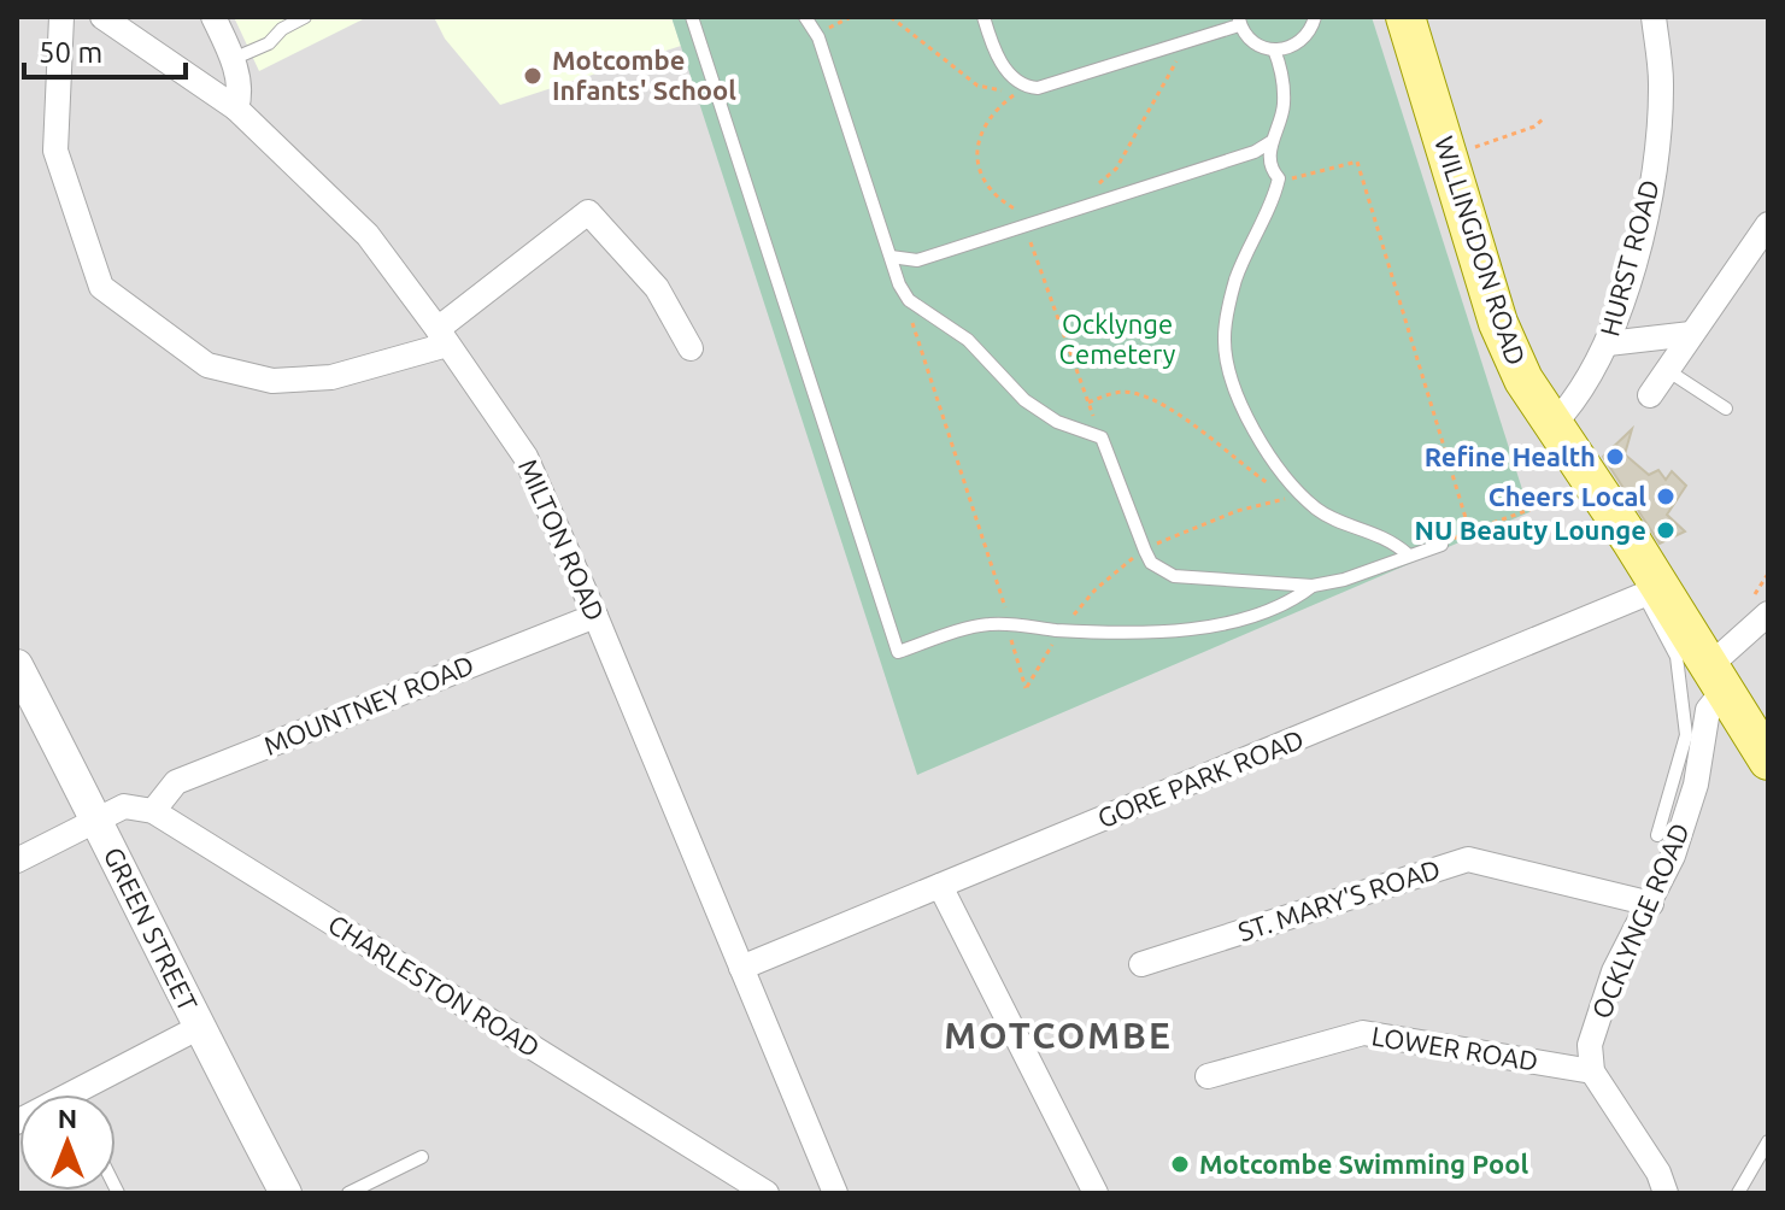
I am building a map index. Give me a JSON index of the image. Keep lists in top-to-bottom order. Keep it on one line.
{"streets":{"main road":["WILLINGDON ROAD"],"street":["HURST ROAD","MILTON ROAD","MOUNTNEY ROAD","GORE PARK ROAD","ST. MARY'S ROAD","OCKLYNGE ROAD","GREEN STREET","CHARLESTON ROAD","LOWER ROAD"]},"crossings":[["WILLINGDON ROAD","HURST ROAD"],["WILLINGDON ROAD","GORE PARK ROAD"],["WILLINGDON ROAD","OCKLYNGE ROAD"],["MILTON ROAD","MOUNTNEY ROAD"],["MILTON ROAD","GORE PARK ROAD"],["MOUNTNEY ROAD","CHARLESTON ROAD"],["ST. MARY'S ROAD","OCKLYNGE ROAD"],["OCKLYNGE ROAD","LOWER ROAD"]],"districts":["MOTCOMBE"],"parks":["Ocklynge Cemetery"],"places":["Motcombe Infants' School","Refine Health","Cheers Local","NU Beauty Lounge","Motcombe Swimming Pool"],"scale_bar":"50 m","north":"top"}
